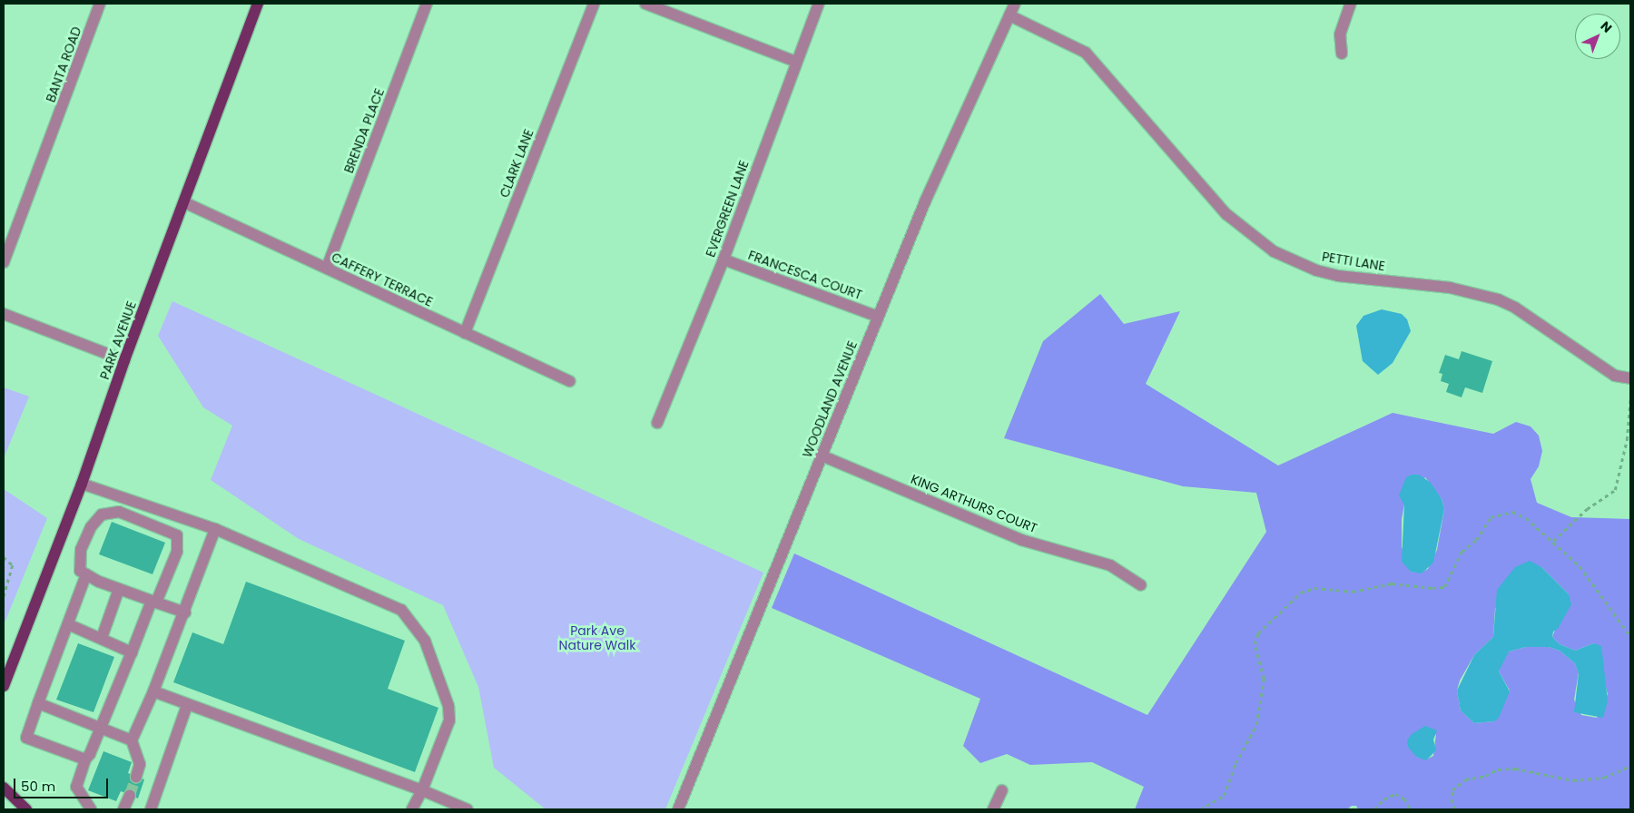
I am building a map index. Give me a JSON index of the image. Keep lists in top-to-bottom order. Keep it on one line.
{"streets":{"main road":["PARK AVENUE"],"street":["BANTA ROAD","BRENDA PLACE","CLARK LANE","EVERGREEN LANE","PETTI LANE","FRANCESCA COURT","CAFFERY TERRACE","WOODLAND AVENUE","KING ARTHURS COURT"]},"crossings":[["BRENDA PLACE","CAFFERY TERRACE"],["CLARK LANE","CAFFERY TERRACE"],["EVERGREEN LANE","FRANCESCA COURT"],["PETTI LANE","WOODLAND AVENUE"],["FRANCESCA COURT","WOODLAND AVENUE"],["CAFFERY TERRACE","PARK AVENUE"],["WOODLAND AVENUE","KING ARTHURS COURT"]],"parks":["Park Ave Nature Walk"],"scale_bar":"50 m","north":"top right"}
